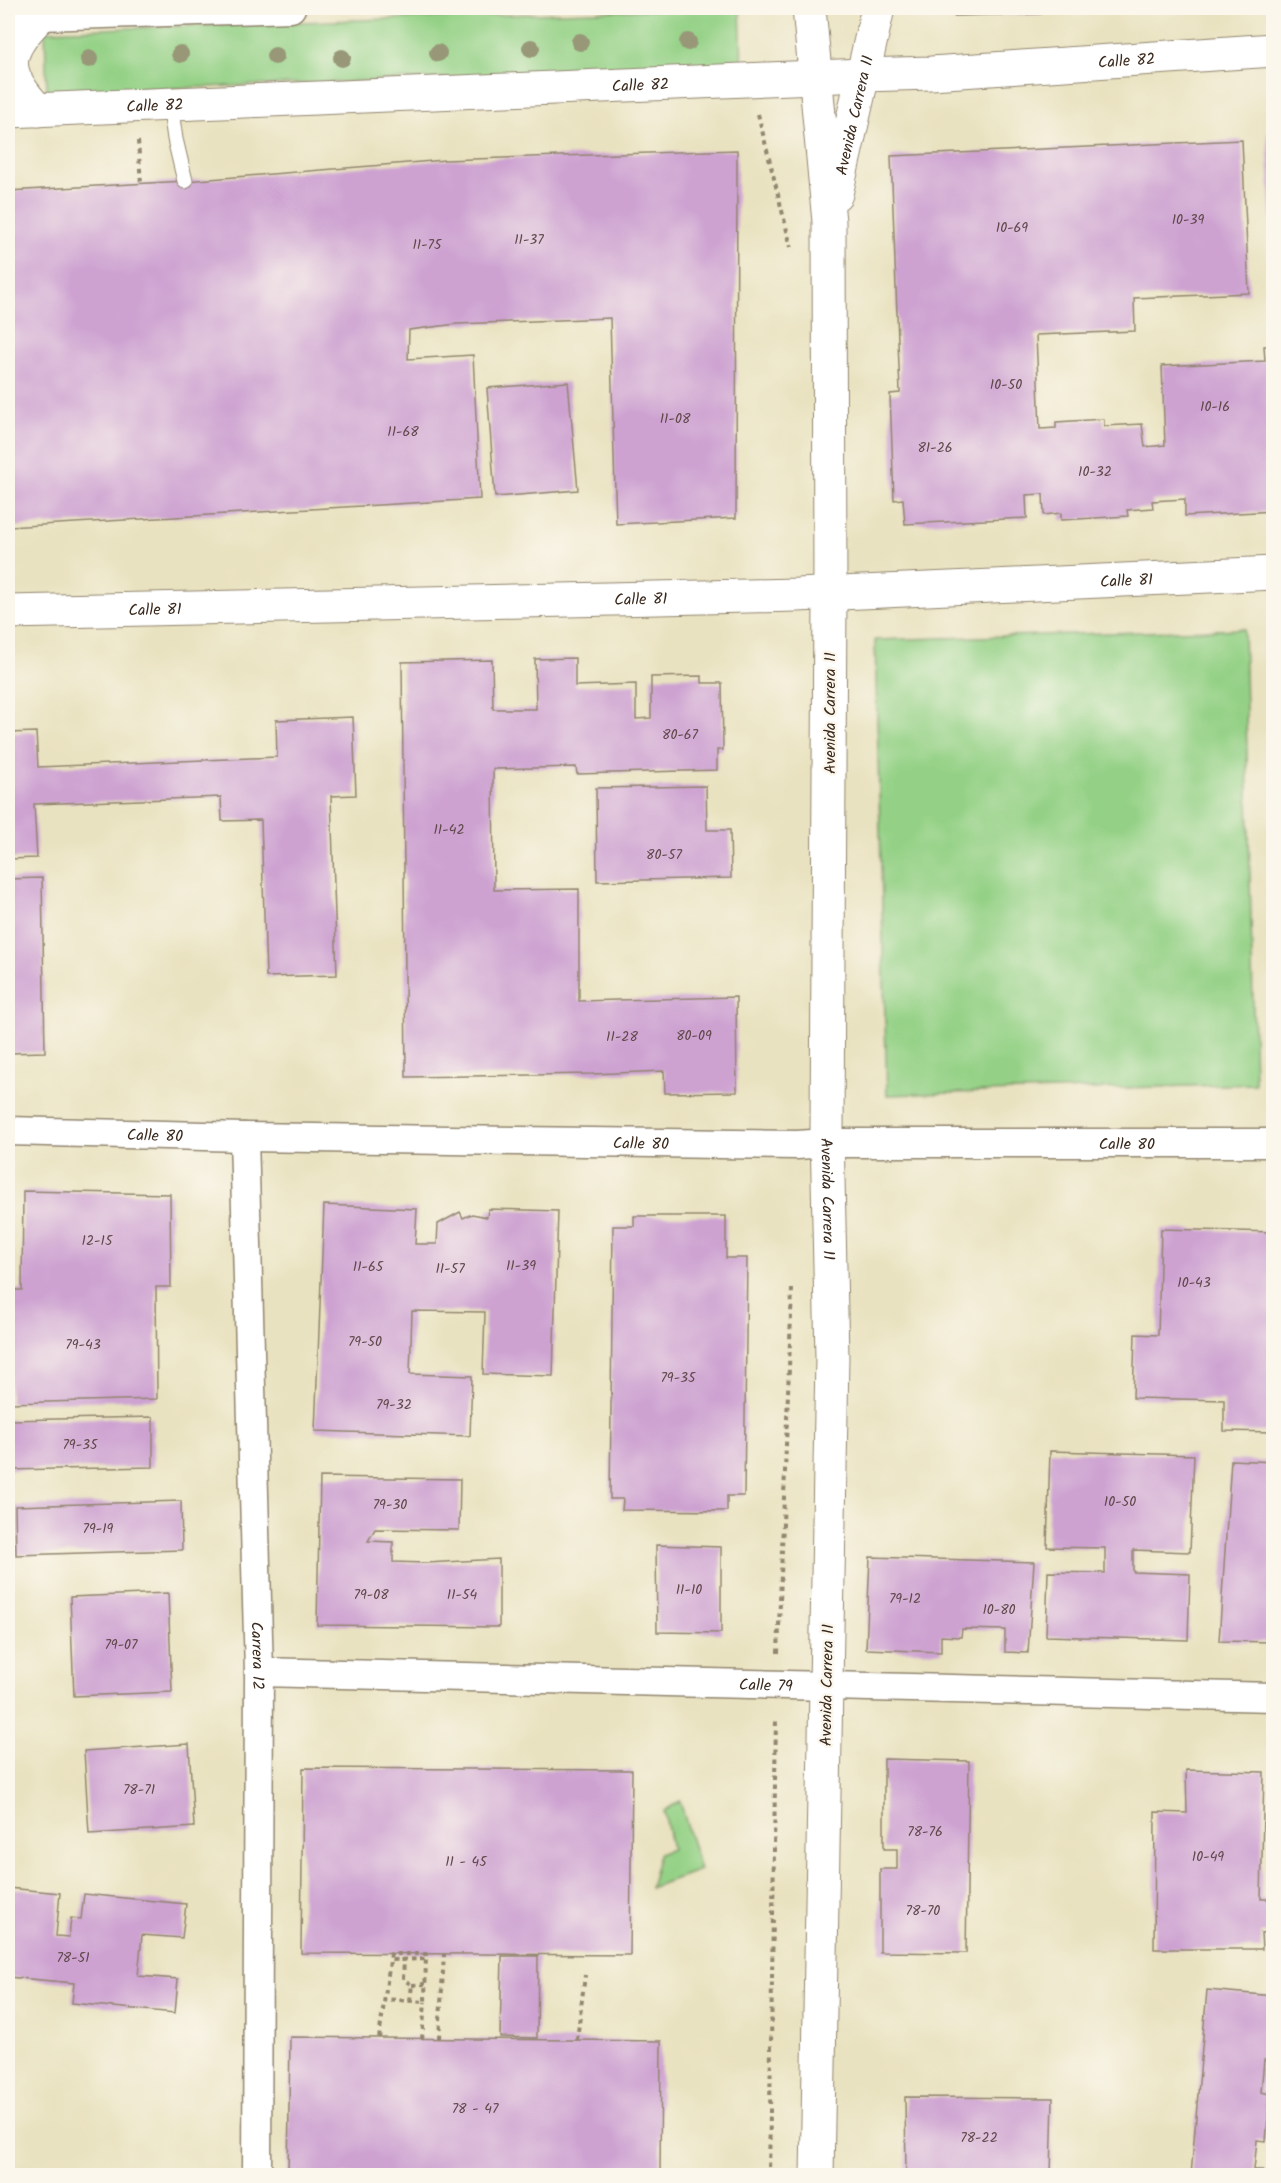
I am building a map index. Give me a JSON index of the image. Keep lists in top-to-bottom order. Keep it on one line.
{"streets":{"main road":["Calle 82","Avenida Carrera 11","Calle 81"],"street":["Calle 80","Carrera 12","Calle 79"]},"crossings":[["Calle 82","Avenida Carrera 11"],["Avenida Carrera 11","Calle 81"],["Avenida Carrera 11","Calle 80"],["Avenida Carrera 11","Calle 79"],["Calle 80","Carrera 12"],["Carrera 12","Calle 79"]],"house_numbers":["10-39","10-69","11-37","11-75","10-50","10-16","11-08","11-68","81-26","10-32","80-67","11-42","80-57","80-09","11-28","12-15","11-39","11-65","11-57","10-43","79-50","79-43","79-35","79-32","79-35","10-50","79-30","79-19","11-10","79-08","11-54","79-12","10-80","79-07","78-71","78-76","10-49","11 - 45","78-70","78-51","78 - 47","78-22"]}
